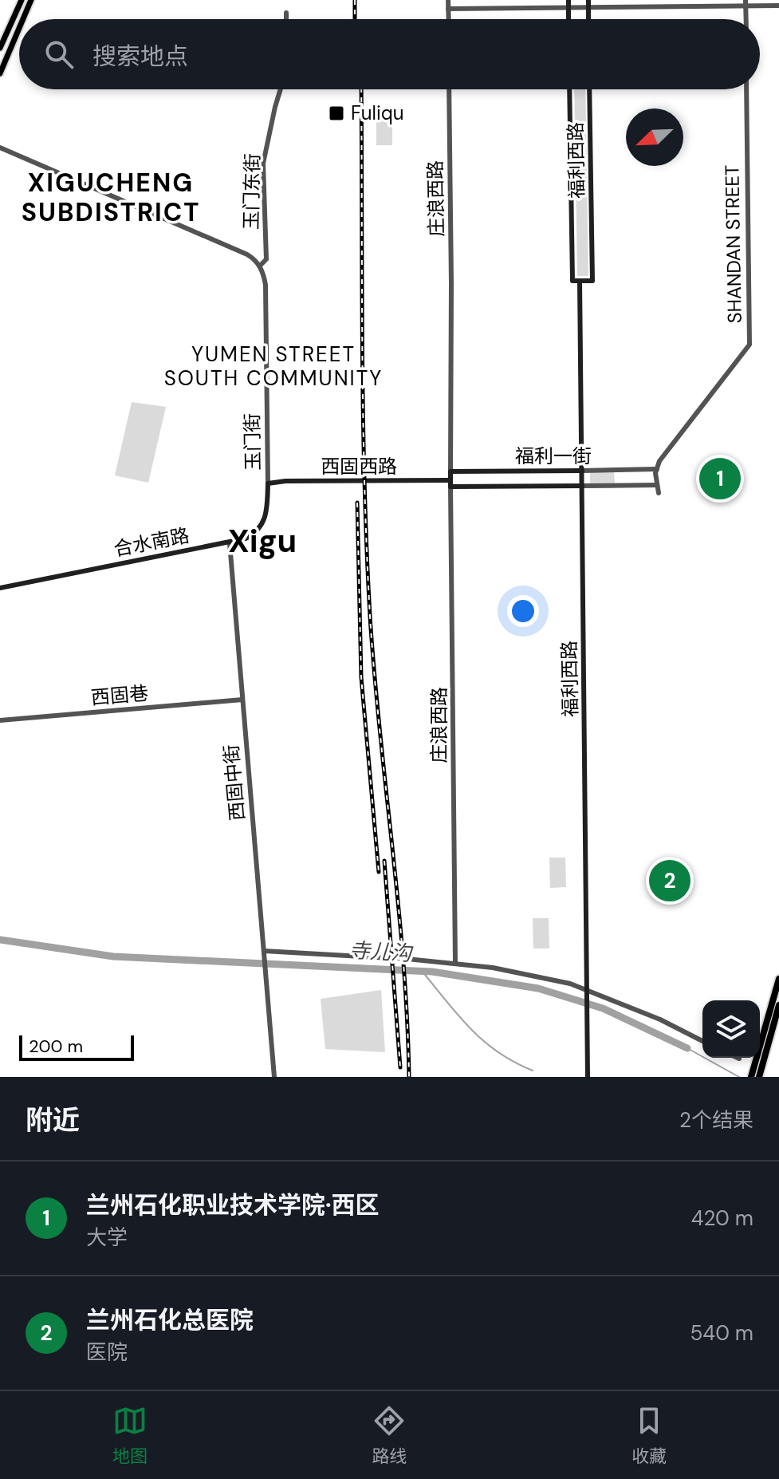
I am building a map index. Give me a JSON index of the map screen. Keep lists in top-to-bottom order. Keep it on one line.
{"streets":{"main road":["福利西路","福利一街","西固西路","合水南路"],"street":["玉门东街","庄浪西路","SHANDAN STREET","玉门街","西固巷","西固中街"]},"crossings":[["福利西路","福利一街"],["玉门东街","玉门街"],["庄浪西路","福利一街"],["SHANDAN STREET","福利一街"],["玉门街","西固西路"],["玉门街","合水南路"],["西固西路","合水南路"],["合水南路","西固中街"],["西固巷","西固中街"]],"districts":["XIGUCHENG SUBDISTRICT","YUMEN STREET SOUTH COMMUNITY","Xigu"],"water":["寺儿沟"],"places":{"transit":["Fuliqu"]},"scale_bar":"200 m","north":"bottom left","page":{"search":"搜索地点","pins":["1","2"],"scale":"200 m","heading":["附近","2个结果"],"list":[{"mark":"1","name":"兰州石化职业技术学院·西区","note":"大学","value":"420 m"},{"mark":"2","name":"兰州石化总医院","note":"医院","value":"540 m"}],"nav":["地图","路线","收藏"]}}
